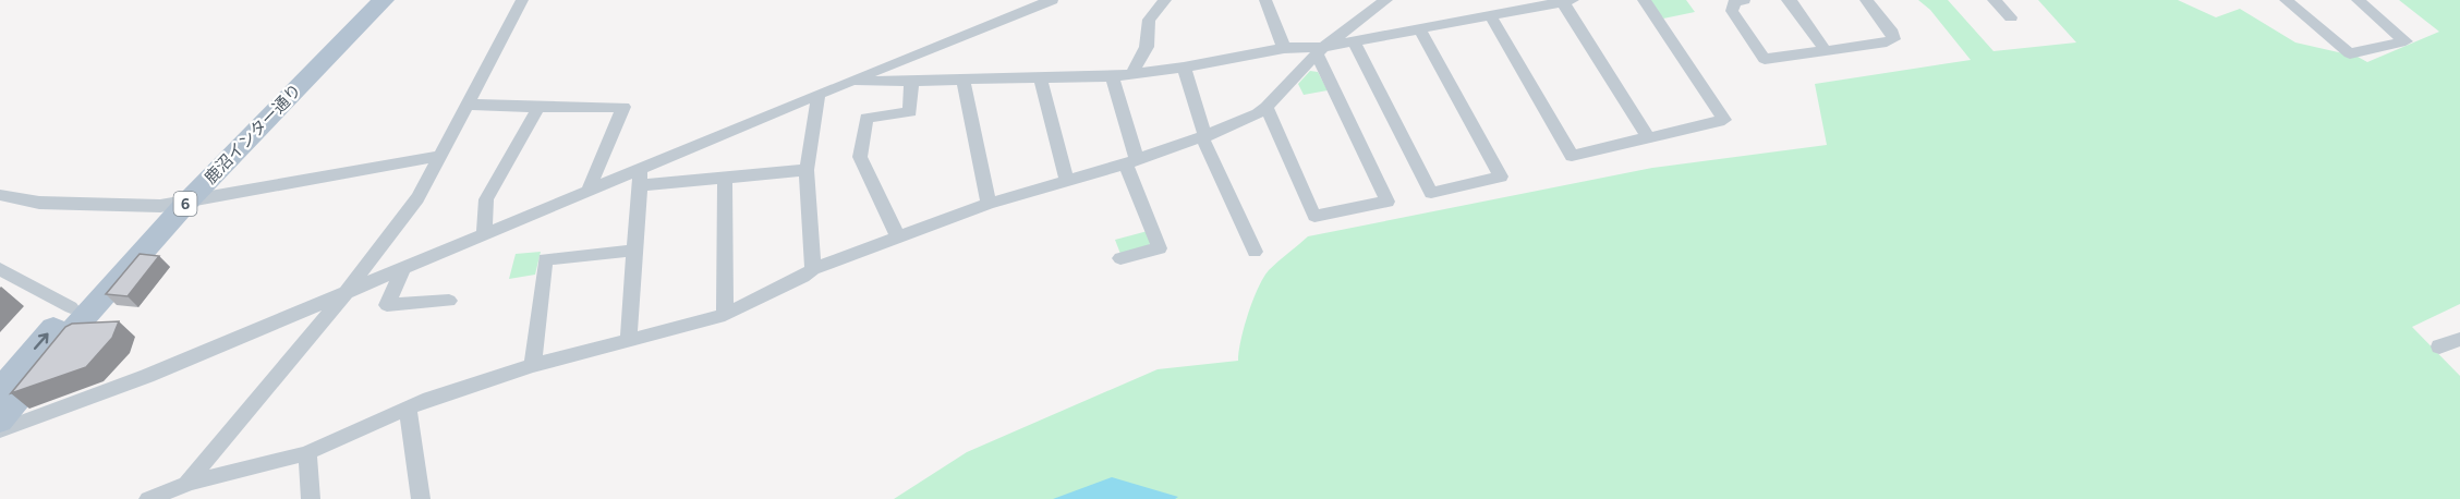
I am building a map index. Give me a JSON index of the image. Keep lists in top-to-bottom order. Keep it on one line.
{"streets":{"main road":["鹿沼インター通り","6"]}}
